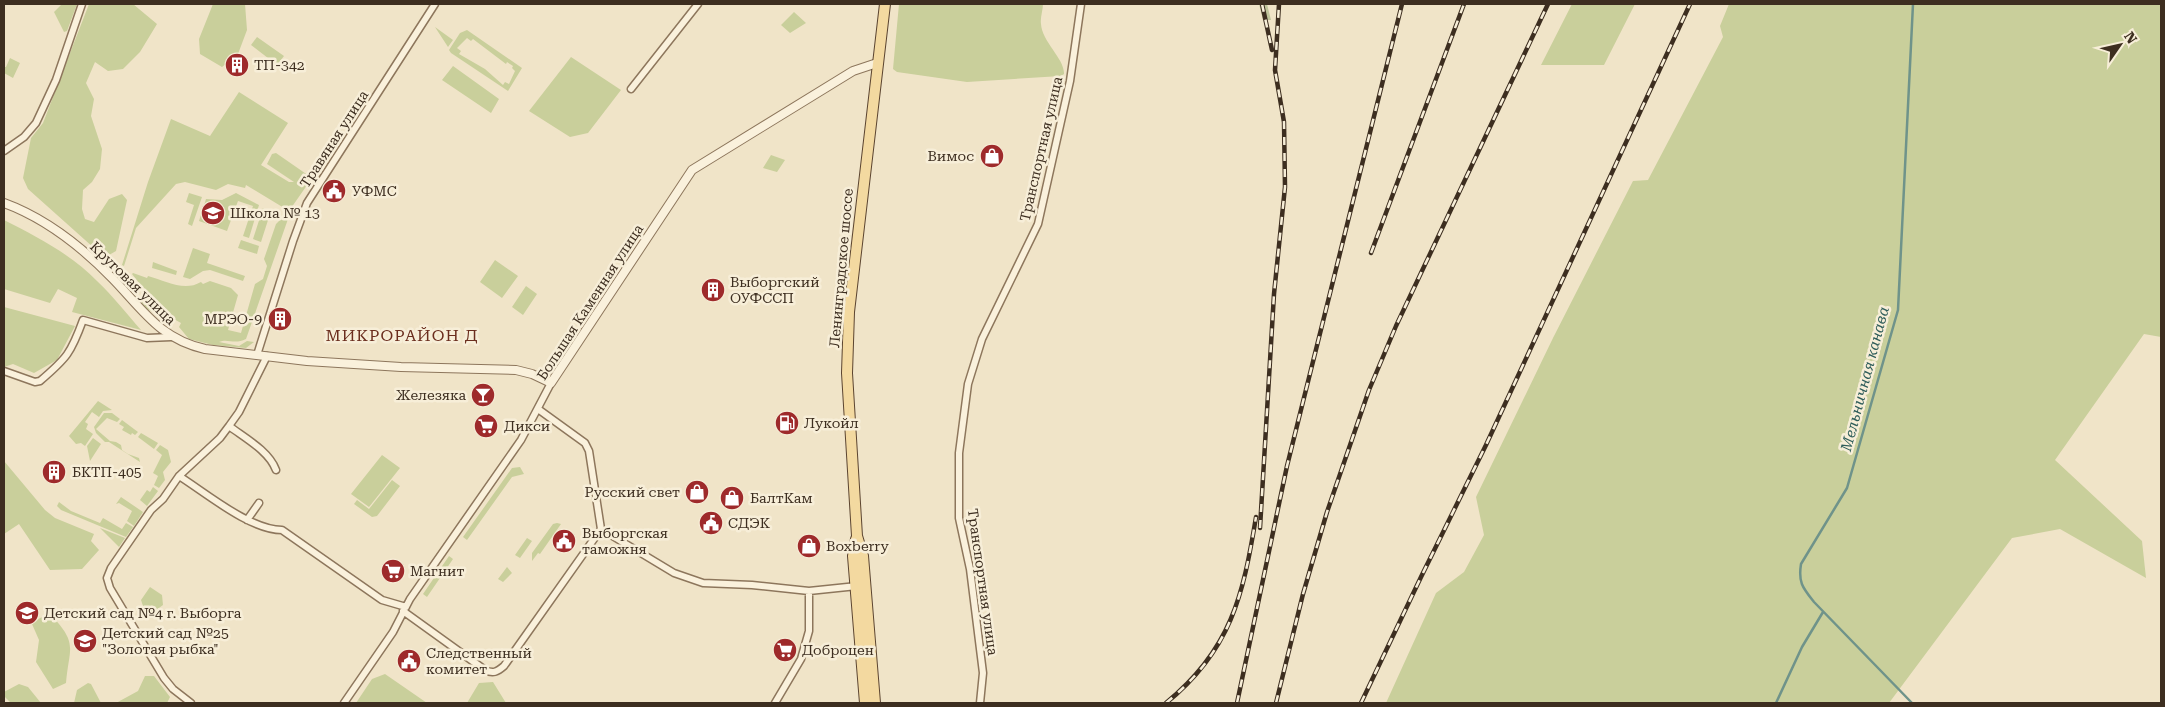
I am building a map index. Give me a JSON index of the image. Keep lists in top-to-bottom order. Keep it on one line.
{"streets":{"main road":["Ленинградское шоссе"],"street":["Травяная улица","Транспортная улица","Круговая улица","Большая Каменная улица"]},"crossings":[["Травяная улица","Круговая улица"],["Ленинградское шоссе","Большая Каменная улица"],["Круговая улица","Большая Каменная улица"]],"districts":["МИКРОРАЙОН Д"],"water":["Мельничная канава"],"places":{"building":["ТП-342","Выборгский ОУФССП","МРЭО-9","БКТП-405"],"shop":["Вимос","Русский свет","БалтКам","Boxberry"],"public building":["УФМС","СДЭК","Выборгская таможня","Следственный комитет"],"school or university":["Школа № 13","Детский сад №4 г. Выборга","Детский сад №25 \"Золотая рыбка\""],"bar":["Железяка"],"fuel station":["Лукойл"],"supermarket":["Дикси","Магнит","Доброцен"]},"north":"top right"}
